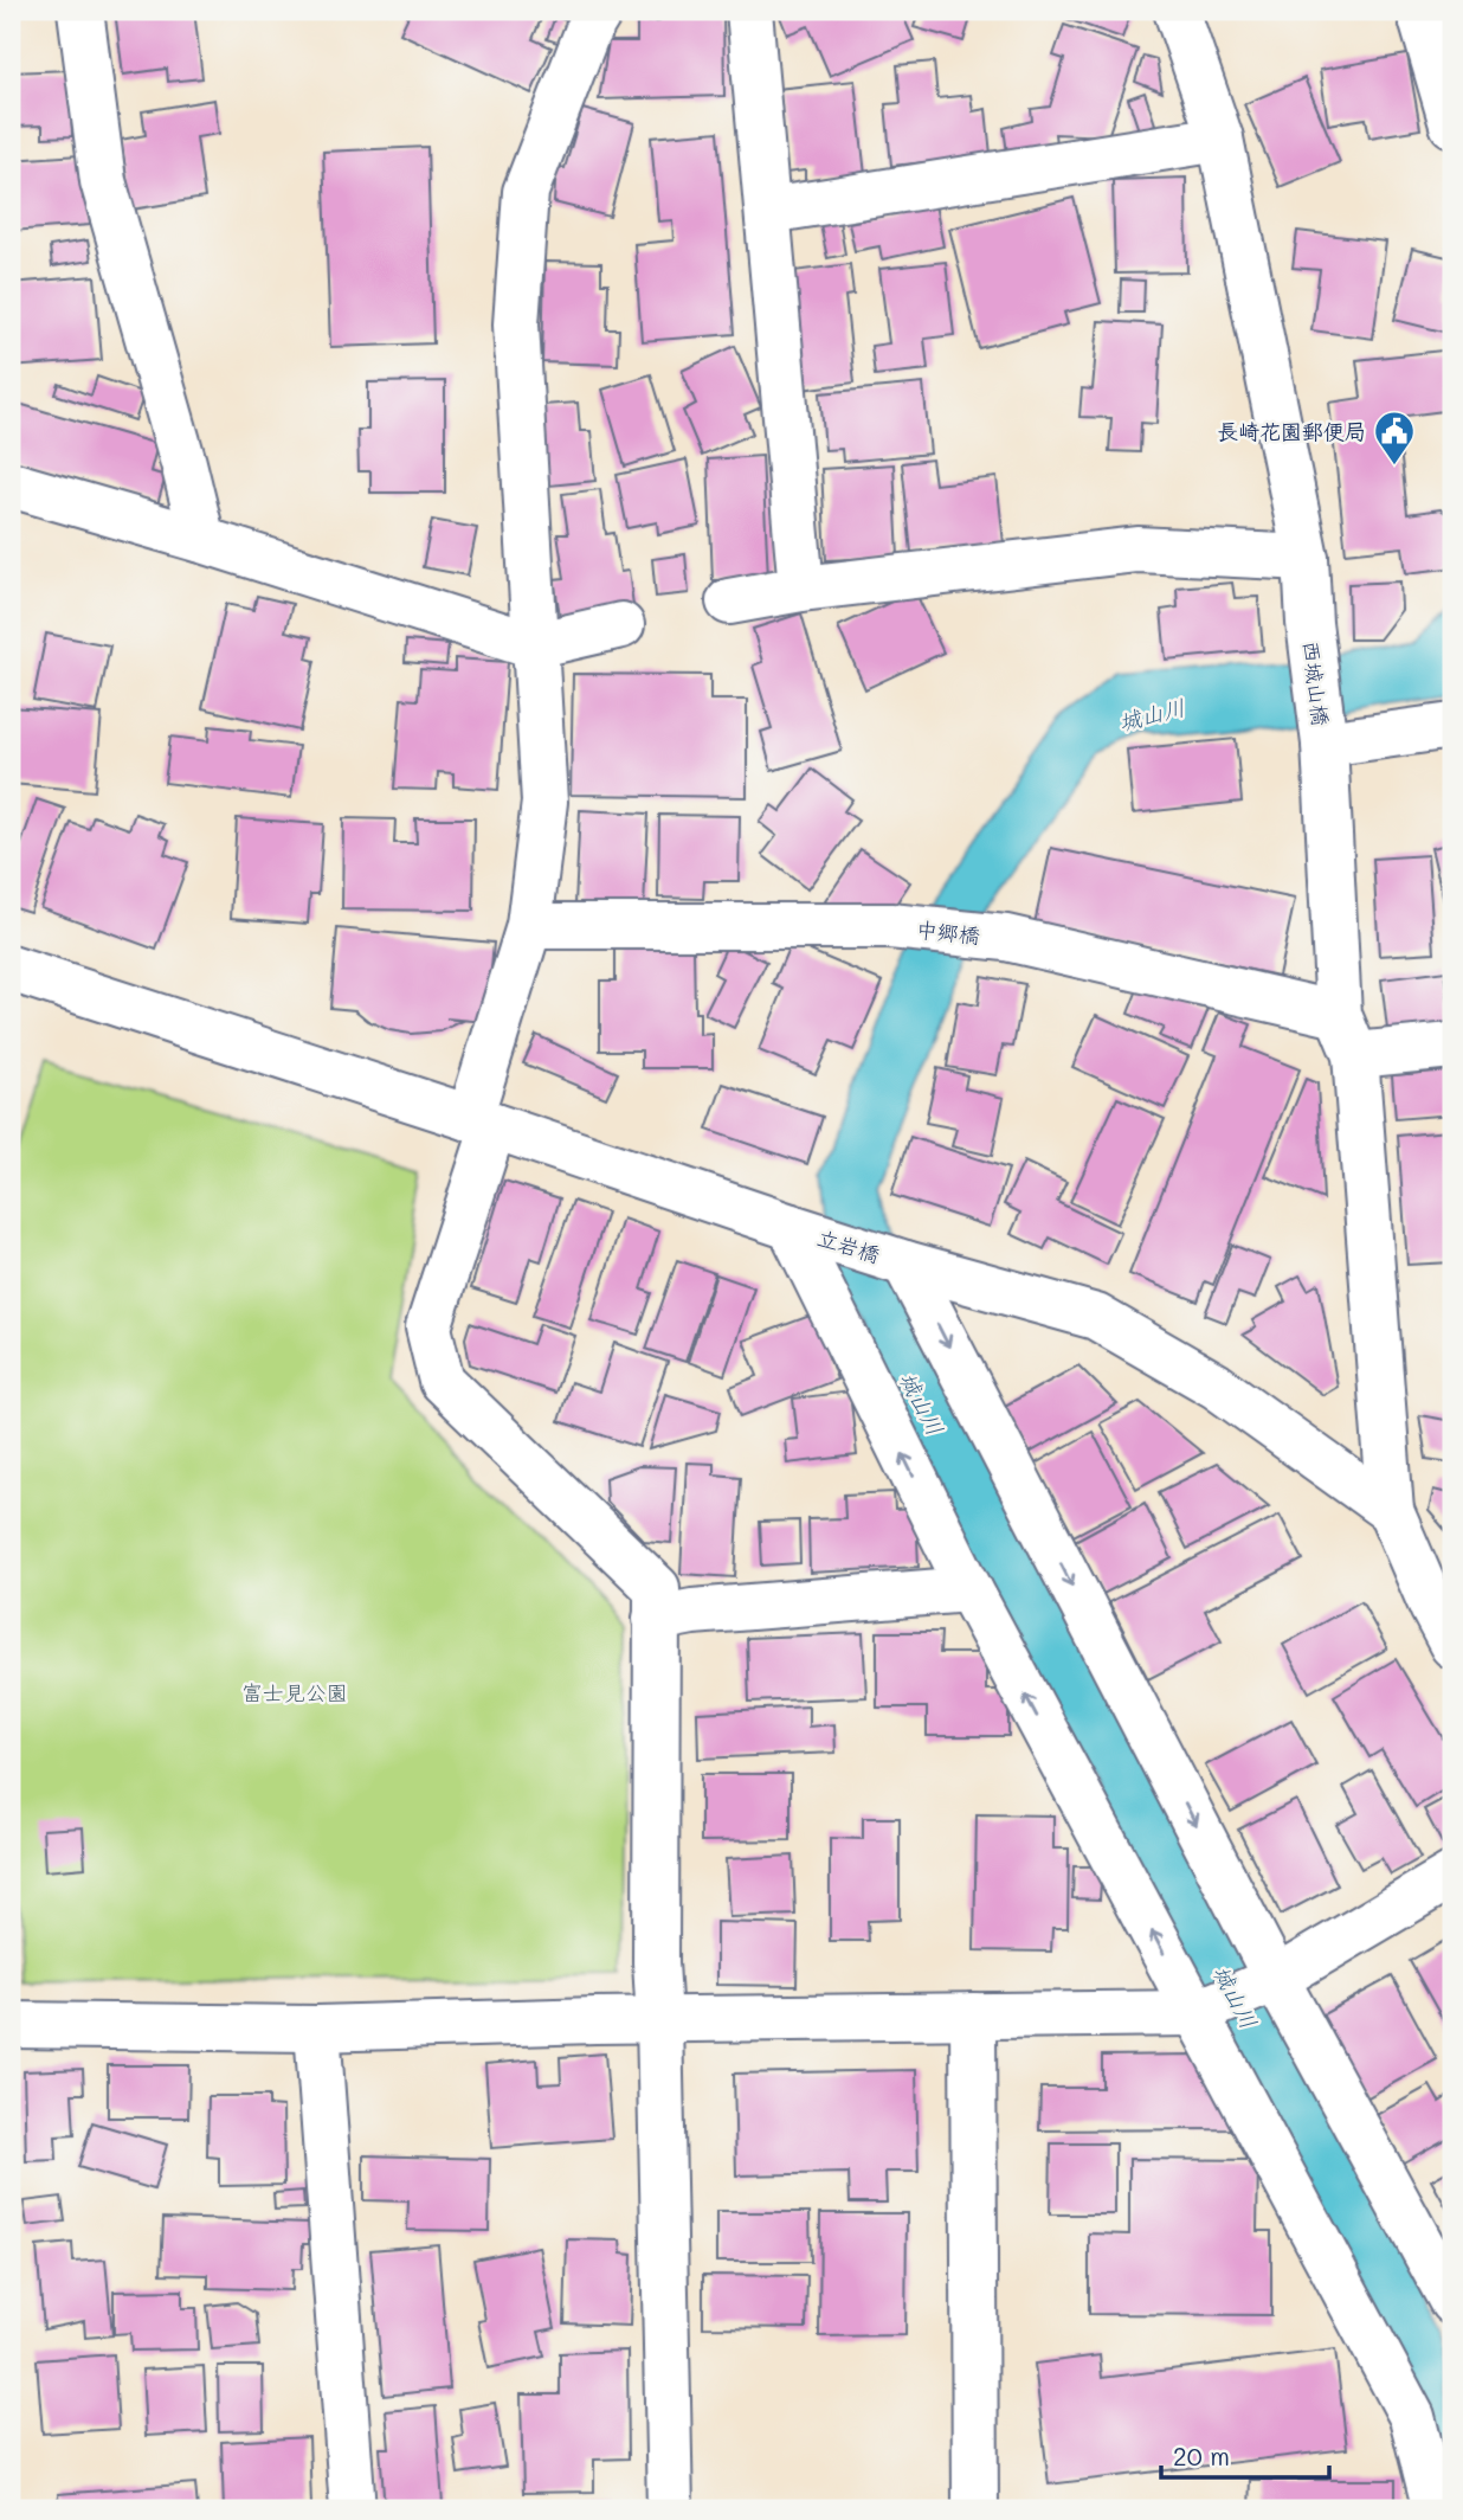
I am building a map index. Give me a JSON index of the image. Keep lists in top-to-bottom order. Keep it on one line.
{"streets":{"street":["西城山橋","中郷橋","立岩橋"]},"crossings":[["西城山橋","中郷橋"],["西城山橋","立岩橋"]],"water":["城山川"],"parks":["富士見公園"],"places":{"public building":["長崎花園郵便局"]},"scale_bar":"20 m"}
